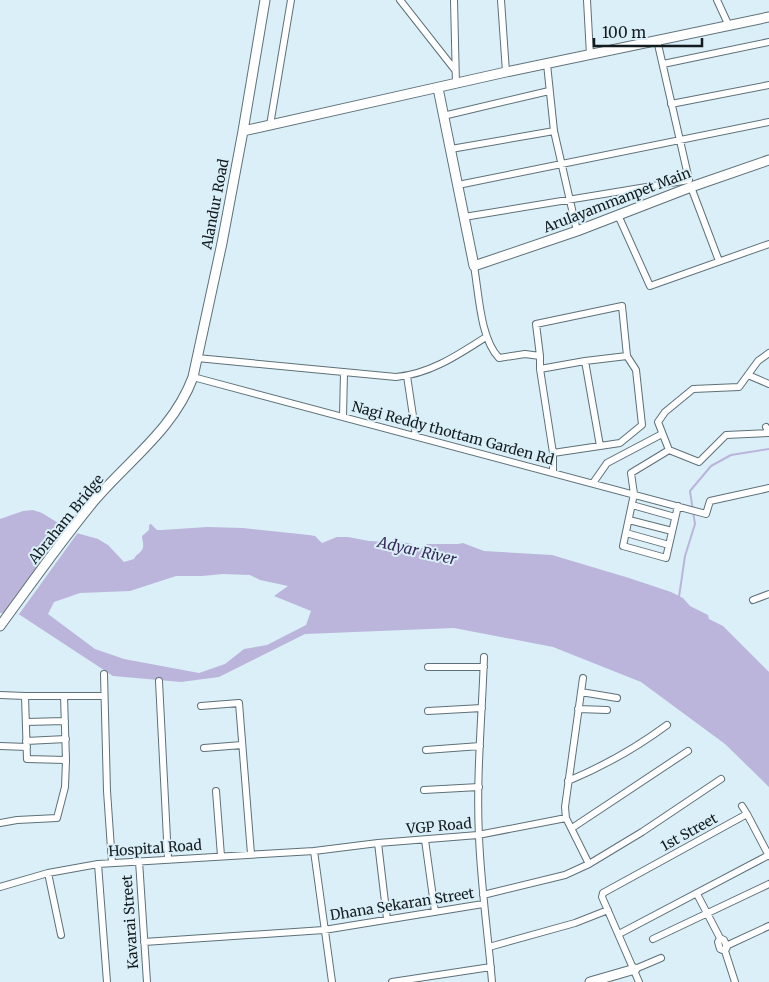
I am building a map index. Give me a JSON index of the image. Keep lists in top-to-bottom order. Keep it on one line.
{"streets":{"street":["Arulayammanpet Main","Alandur Road","Nagi Reddy thottam Garden Rd","Abraham Bridge","VGP Road","1st Street","Hospital Road","Dhana Sekaran Street","Kavarai Street"]},"crossings":[["Alandur Road","Nagi Reddy thottam Garden Rd"],["Alandur Road","Abraham Bridge"],["VGP Road","Hospital Road"],["Hospital Road","Kavarai Street"],["Dhana Sekaran Street","Kavarai Street"]],"water":["Adyar River"],"scale_bar":"100 m"}
